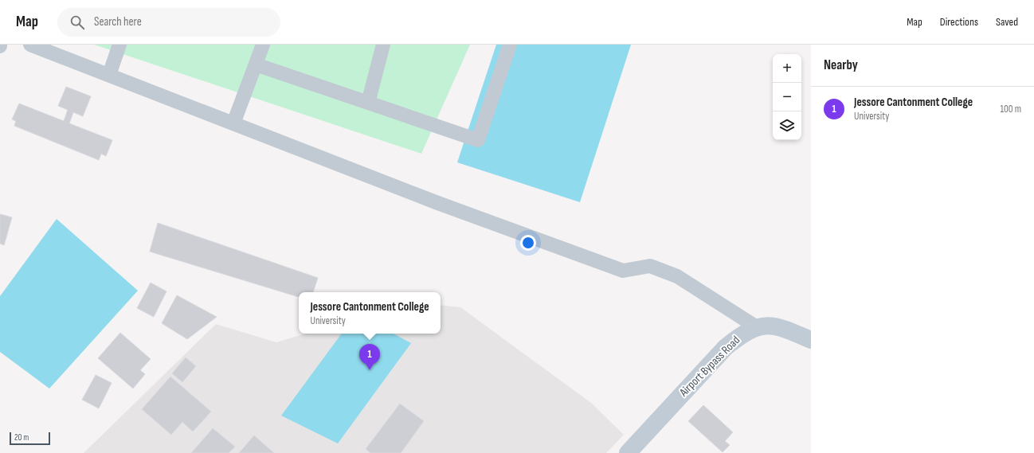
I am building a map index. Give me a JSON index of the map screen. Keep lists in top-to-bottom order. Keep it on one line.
{"streets":{"street":["Airport Bypass Road"]},"scale_bar":"20 m","page":{"header":"Map","search":"Search here","nav":["Map","Directions","Saved"],"heading":"Nearby","map_buttons":["+","−"],"list":[{"mark":"1","name":"Jessore Cantonment College","note":"University","value":"100 m"}],"popup":["Jessore Cantonment College","University"],"pins":"1","scale":"20 m"}}
